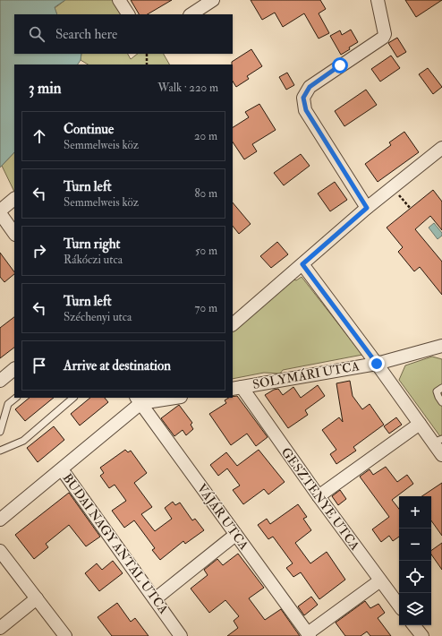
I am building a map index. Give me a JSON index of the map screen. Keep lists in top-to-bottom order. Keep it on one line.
{"streets":{"street":["SOLYMÁRI UTCA","GESZTENYE UTCA","VÁJÁR UTCA","BUDAI NAGY ANTAL UTCA"]},"crossings":[["SOLYMÁRI UTCA","GESZTENYE UTCA"]],"page":{"search":"Search here","heading":["3 min","Walk · 220 m"],"list":[["Continue","Semmelweis köz","20 m"],["Turn left","Semmelweis köz","80 m"],["Turn right","Rákóczi utca","50 m"],["Turn left","Széchenyi utca","70 m"],"Arrive at destination"],"map_buttons":["+","−"]}}
